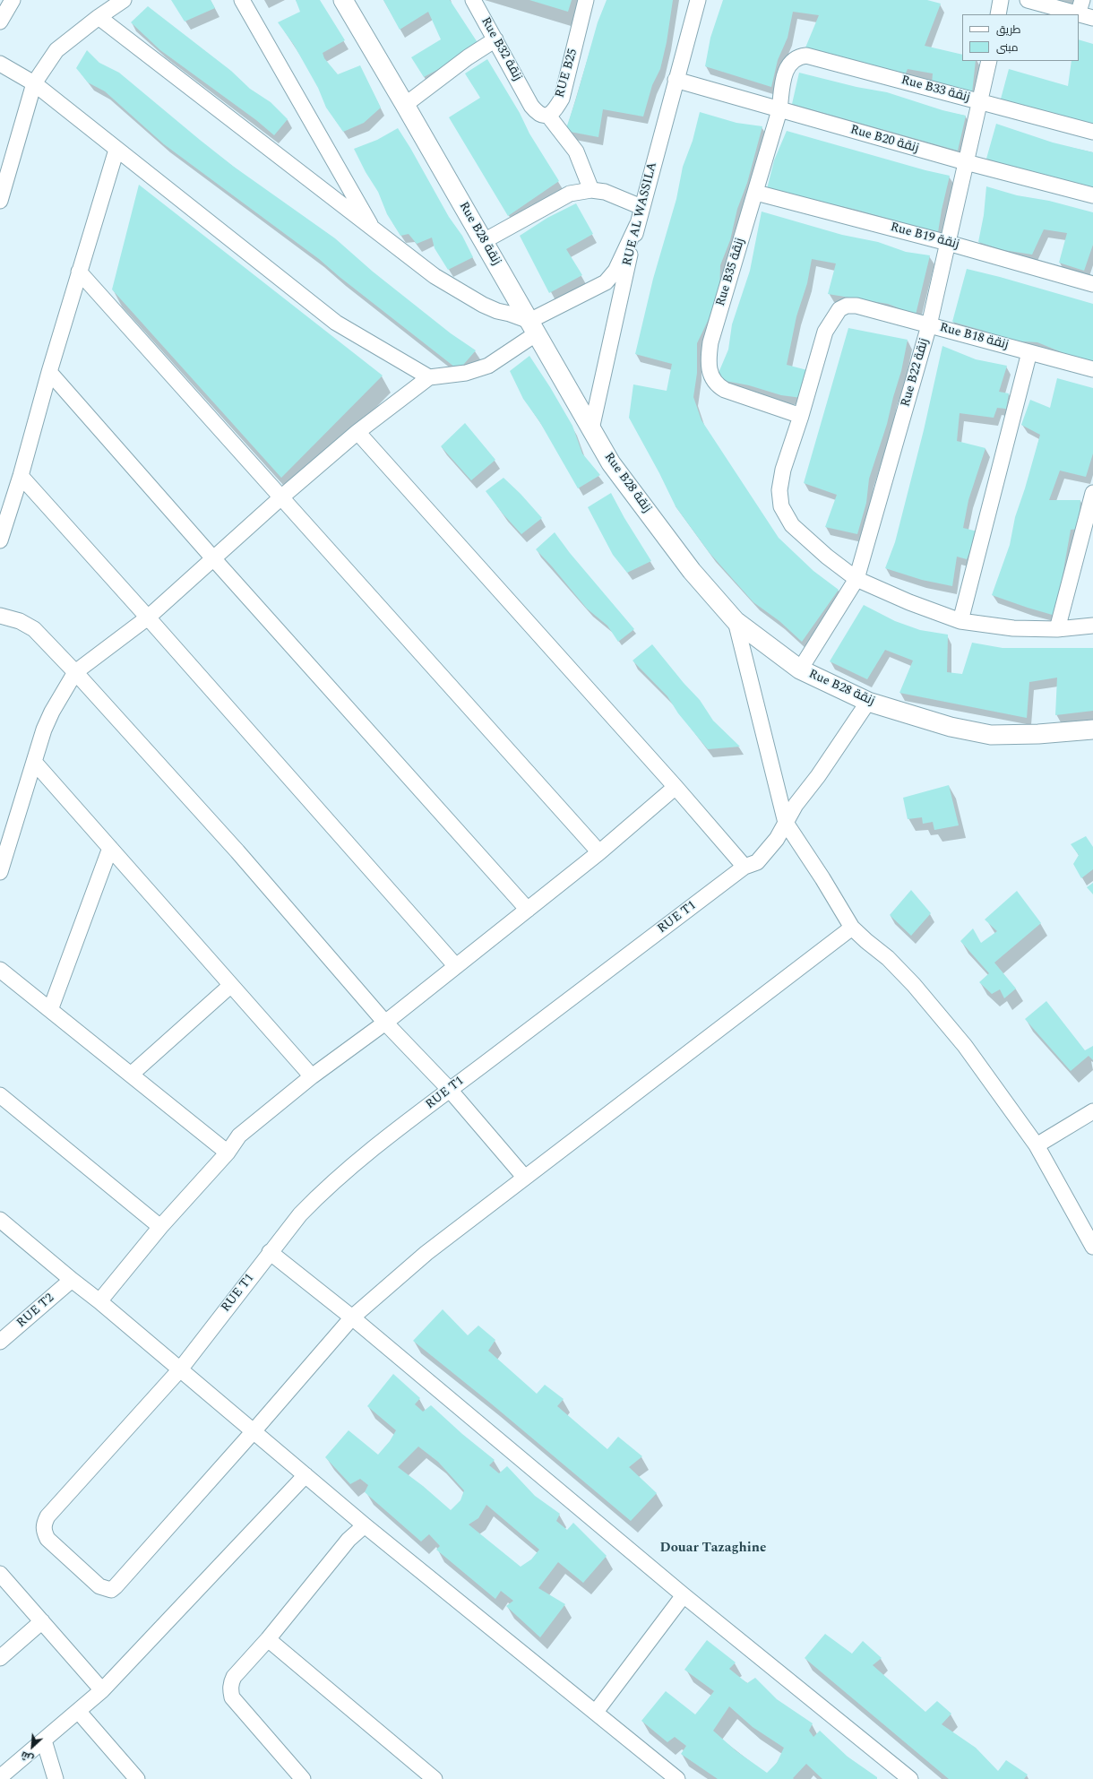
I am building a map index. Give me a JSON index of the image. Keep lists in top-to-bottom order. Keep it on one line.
{"streets":{"street":["Rue B32 زنقة","RUE B25","Rue B33 زنقة","Rue B20 زنقة","RUE AL WASSILA","Rue B28 زنقة","Rue B19 زنقة","Rue B35 زنقة","Rue B18 زنقة","Rue B22 زنقة","RUE T1","RUE T2"]},"crossings":[["Rue B32 زنقة","RUE B25"],["Rue B33 زنقة","Rue B35 زنقة"],["Rue B33 زنقة","Rue B22 زنقة"],["Rue B20 زنقة","RUE AL WASSILA"],["Rue B20 زنقة","Rue B35 زنقة"],["Rue B20 زنقة","Rue B22 زنقة"],["RUE AL WASSILA","Rue B28 زنقة"],["Rue B28 زنقة","Rue B22 زنقة"],["Rue B28 زنقة","RUE T1"],["Rue B19 زنقة","Rue B35 زنقة"],["Rue B19 زنقة","Rue B22 زنقة"],["Rue B35 زنقة","Rue B18 زنقة"],["Rue B18 زنقة","Rue B22 زنقة"]],"districts":["Douar Tazaghine"],"legend":["طريق","مبنى"],"north":"bottom left"}
